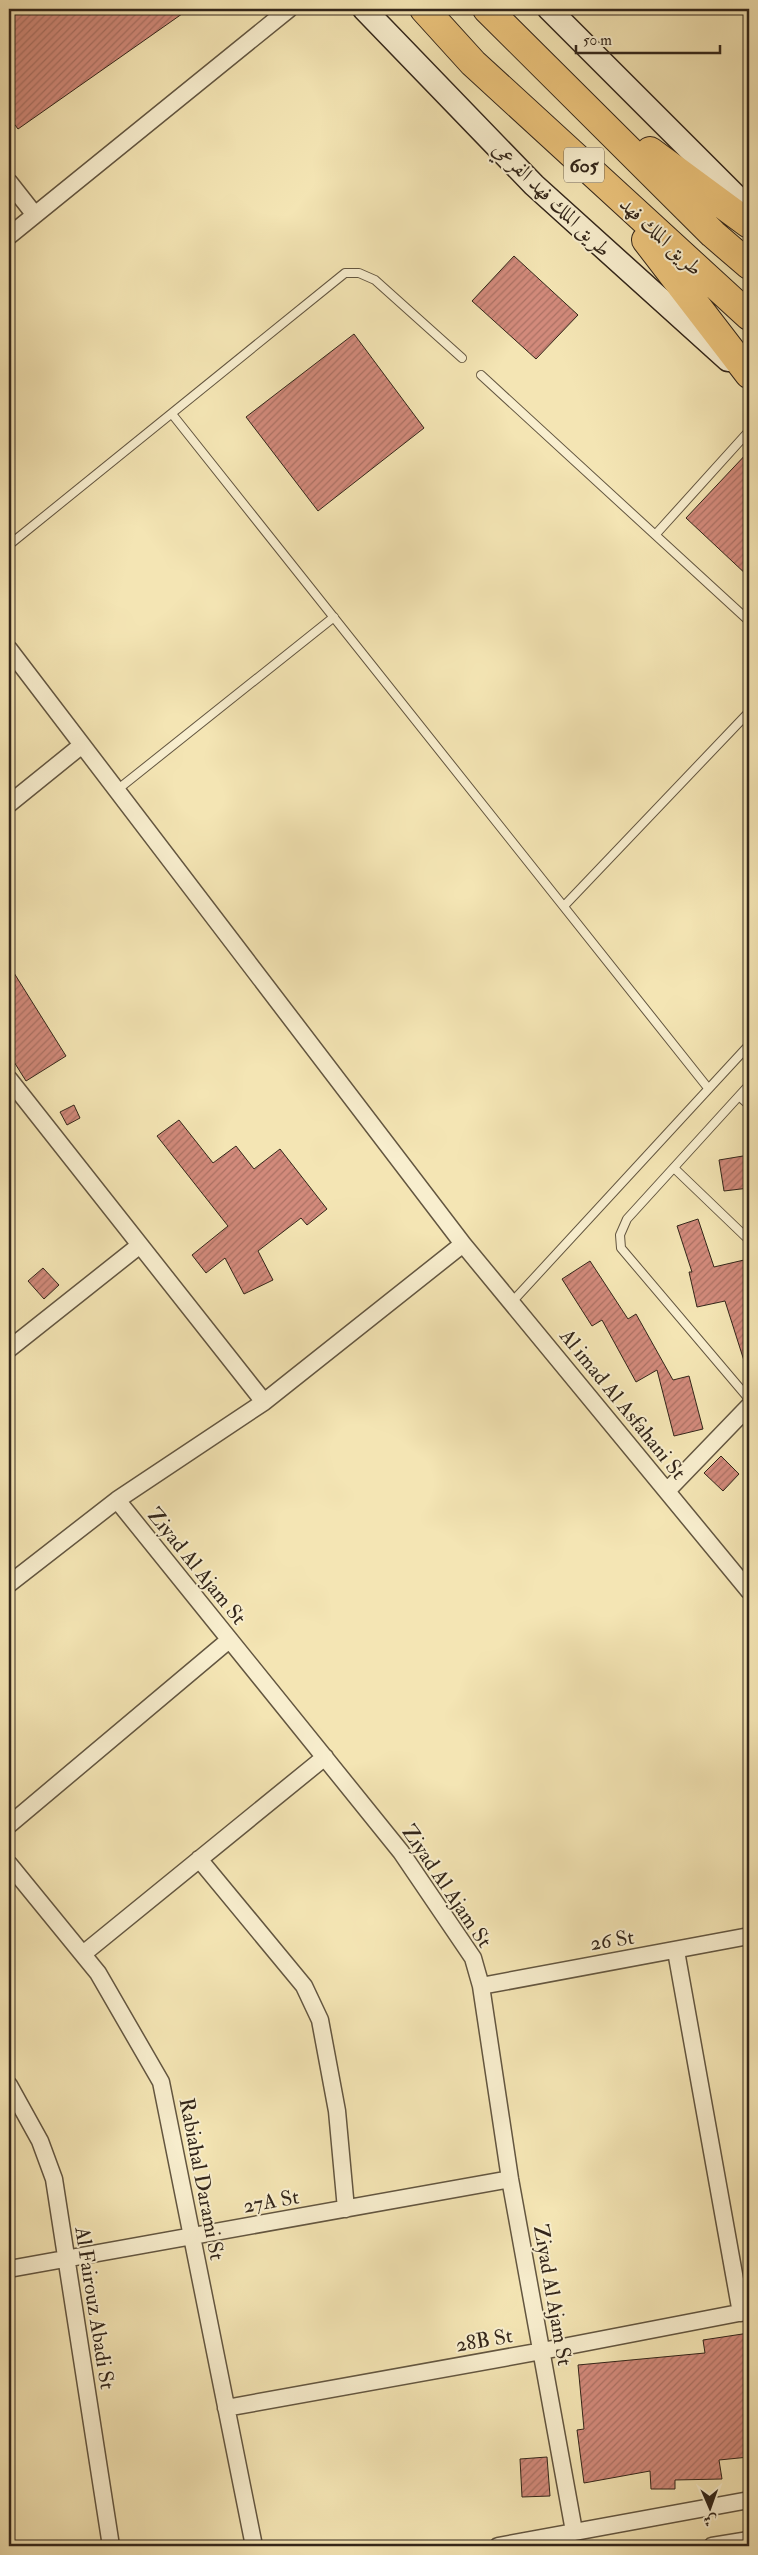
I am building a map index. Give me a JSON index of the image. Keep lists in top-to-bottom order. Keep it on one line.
{"streets":{"highway":["605","طريق الملك فهد"],"main road":["طريق الملك فهد الفرعي"],"street":["Al imad Al Asfahani St","Ziyad Al Ajam St","26 St","Rabiahal Darami St","27A St","Al Fairouz Abadi St","28B St"]},"crossings":[["Ziyad Al Ajam St","26 St"],["Ziyad Al Ajam St","27A St"],["Ziyad Al Ajam St","28B St"],["Rabiahal Darami St","27A St"],["Rabiahal Darami St","28B St"],["27A St","Al Fairouz Abadi St"]],"scale_bar":"50 m","north":"bottom"}
